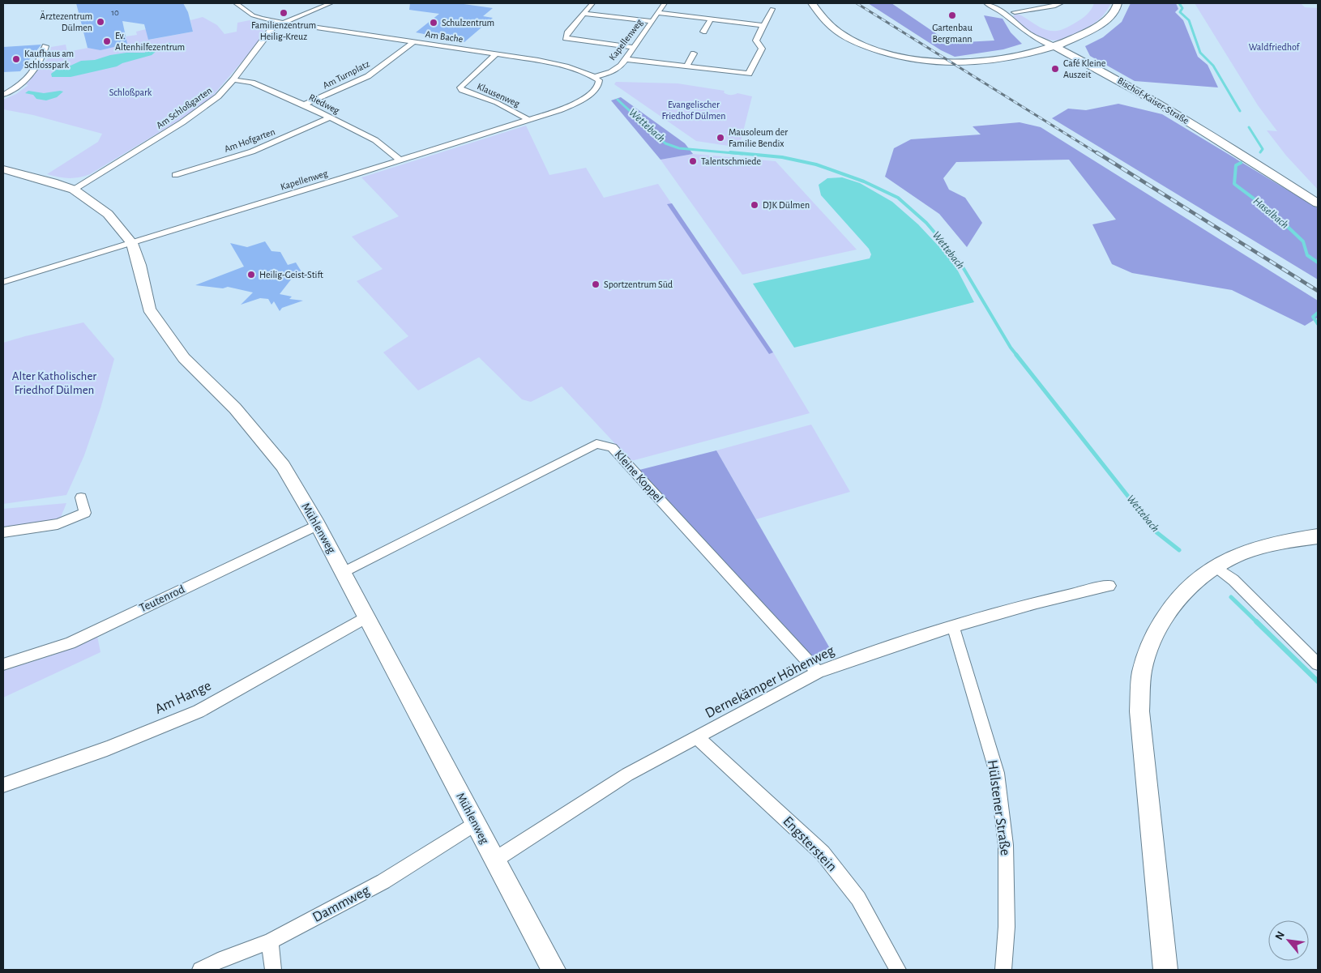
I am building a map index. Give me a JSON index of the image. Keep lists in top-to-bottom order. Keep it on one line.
{"streets":{"street":["Am Bache","Kapellenweg","Am Turnplatz","Klausenweg","Bischof-Kaiser-Straße","Riedweg","Am Schloßgarten","Am Hofgarten","Kleine Koppel","Mühlenweg","Teutenrod","Dernekämper Höhenweg","Am Hange","Hülstener Straße","Engsterstein","Dammweg"]},"crossings":[["Am Bache","Kapellenweg"],["Am Bache","Am Turnplatz"],["Am Bache","Klausenweg"],["Am Bache","Am Schloßgarten"],["Kapellenweg","Klausenweg"],["Kapellenweg","Riedweg"],["Kapellenweg","Mühlenweg"],["Am Turnplatz","Riedweg"],["Riedweg","Am Schloßgarten"],["Riedweg","Am Hofgarten"],["Am Schloßgarten","Mühlenweg"],["Kleine Koppel","Mühlenweg"],["Kleine Koppel","Dernekämper Höhenweg"],["Mühlenweg","Teutenrod"],["Mühlenweg","Dernekämper Höhenweg"],["Mühlenweg","Am Hange"],["Mühlenweg","Dammweg"],["Dernekämper Höhenweg","Hülstener Straße"],["Dernekämper Höhenweg","Engsterstein"]],"water":["Wettebach","Haselbach"],"parks":["Waldfriedhof","Schloßpark","Evangelischer Friedhof Dülmen","Alter Katholischer Friedhof Dülmen"],"places":["Familienzentrum Heilig-Kreuz","Gartenbau Bergmann","Ärztezentrum Dülmen","Schulzentrum","Ev. Altenhilfezentrum","Kaufhaus am Schlosspark","Café Kleine Auszeit","Mausoleum der Familie Bendix","Talentschmiede","DJK Dülmen","Heilig-Geist-Stift","Sportzentrum Süd"],"house_numbers":["10"],"north":"top left"}
